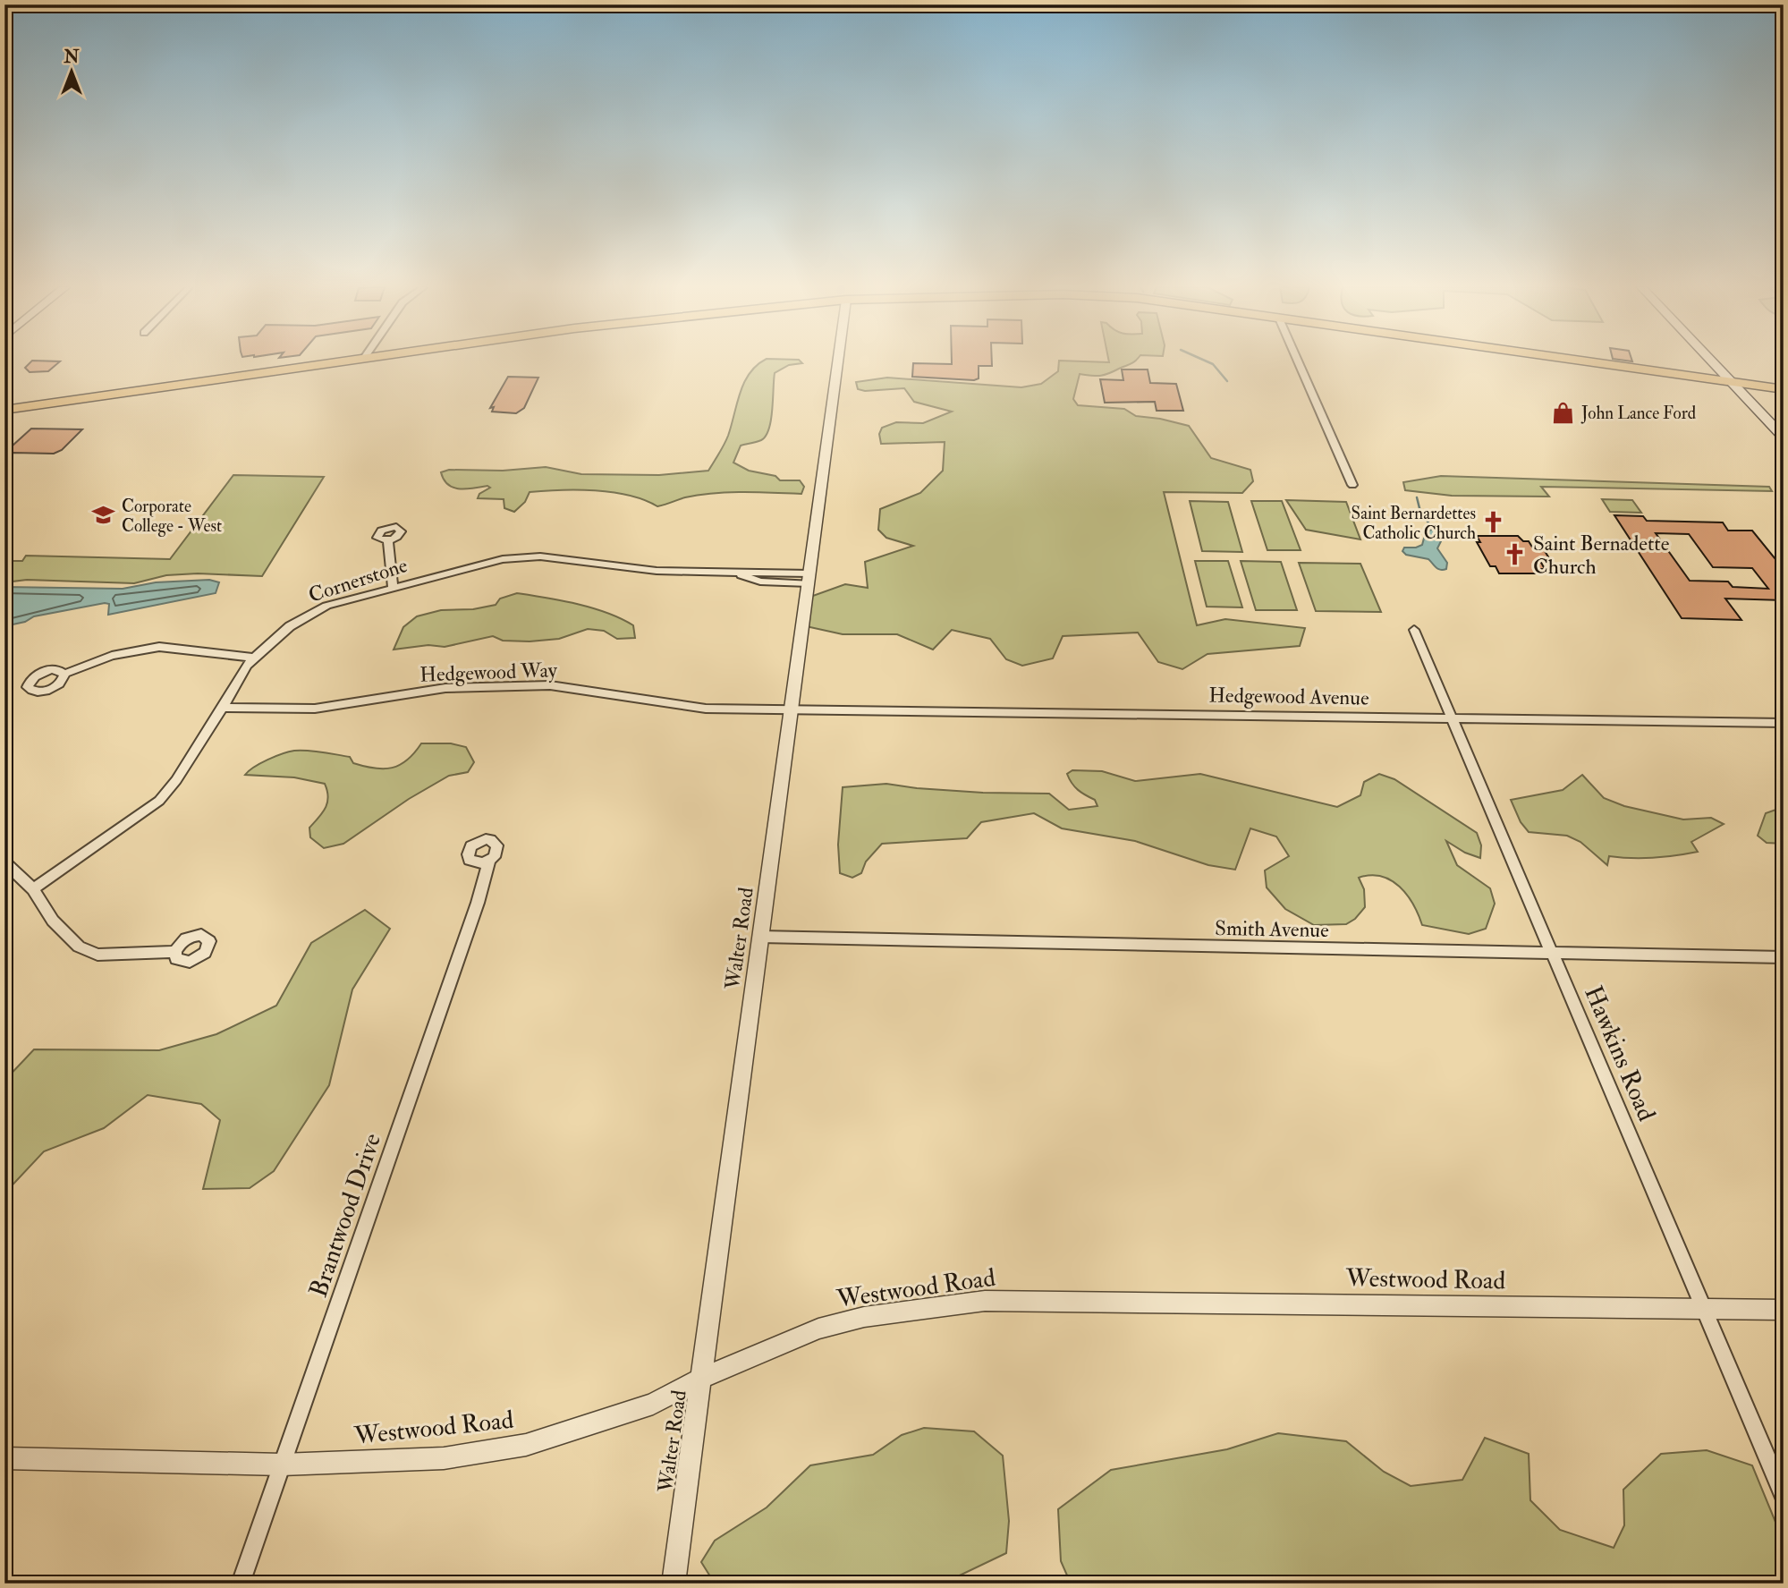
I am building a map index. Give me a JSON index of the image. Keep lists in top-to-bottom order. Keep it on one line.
{"streets":{"street":["Cornerstone","Hedgewood Way","Hedgewood Avenue","Smith Avenue","Walter Road","Hawkins Road","Brantwood Drive","Westwood Road"]},"crossings":[["Cornerstone","Hedgewood Way"],["Cornerstone","Walter Road"],["Hedgewood Way","Hedgewood Avenue"],["Hedgewood Way","Walter Road"],["Hedgewood Avenue","Walter Road"],["Hedgewood Avenue","Hawkins Road"],["Smith Avenue","Walter Road"],["Smith Avenue","Hawkins Road"],["Walter Road","Westwood Road"],["Hawkins Road","Westwood Road"],["Brantwood Drive","Westwood Road"]],"places":{"shop":["John Lance Ford"],"school or university":["Corporate College - West"],"church":["Saint Bernardettes Catholic Church","Saint Bernadette Church"]},"north":"top"}
